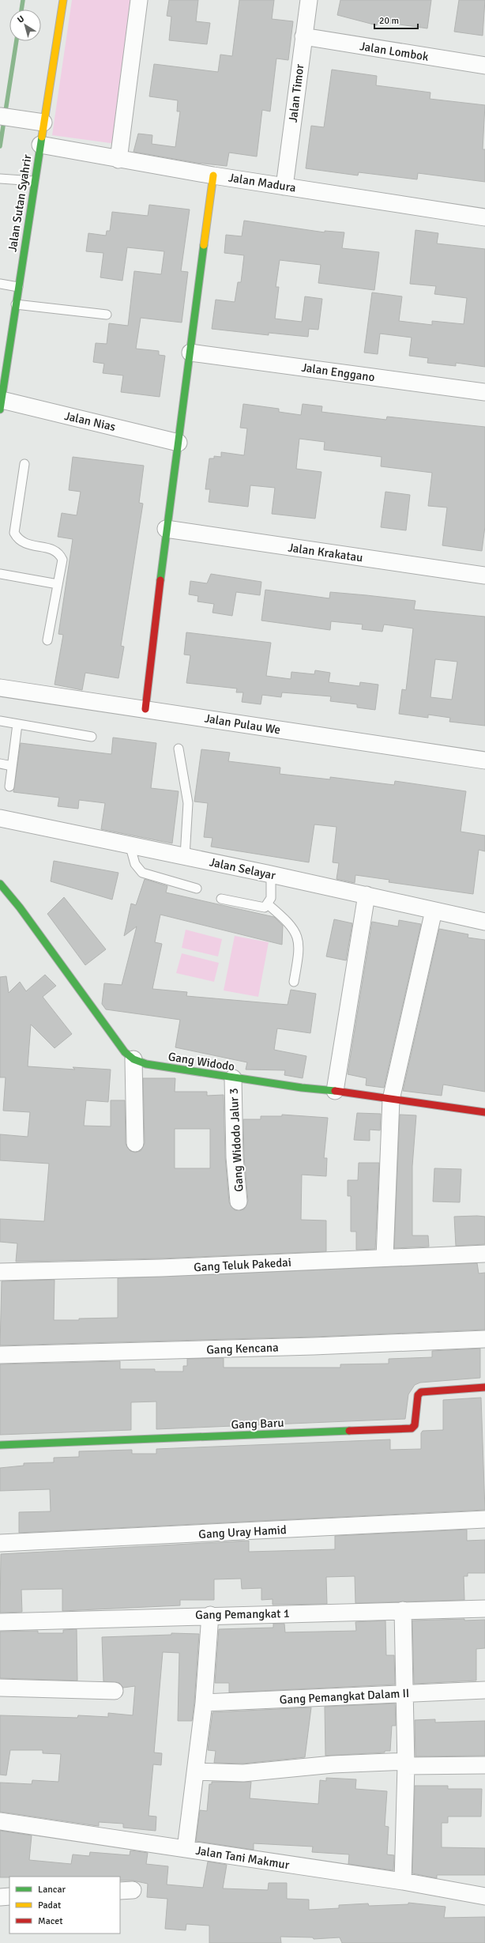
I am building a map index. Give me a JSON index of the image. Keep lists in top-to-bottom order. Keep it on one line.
{"streets":{"street":["Jalan Lombok","Jalan Timor","Jalan Madura","Jalan Sutan Syahrir","Jalan Enggano","Jalan Nias","Jalan Krakatau","Jalan Pulau We","Jalan Selayar","Gang Widodo","Gang Widodo Jalur 3","Gang Teluk Pakedai","Gang Kencana","Gang Baru","Gang Uray Hamid","Gang Pemangkat 1","Gang Pemangkat Dalam II","Jalan Tani Makmur"]},"crossings":[["Jalan Lombok","Jalan Timor"],["Jalan Timor","Jalan Madura"],["Jalan Madura","Jalan Sutan Syahrir"],["Jalan Sutan Syahrir","Jalan Nias"],["Gang Widodo","Gang Widodo Jalur 3"]],"legend":["Lancar","Padat","Macet"],"scale_bar":"20 m","north":"top left"}
